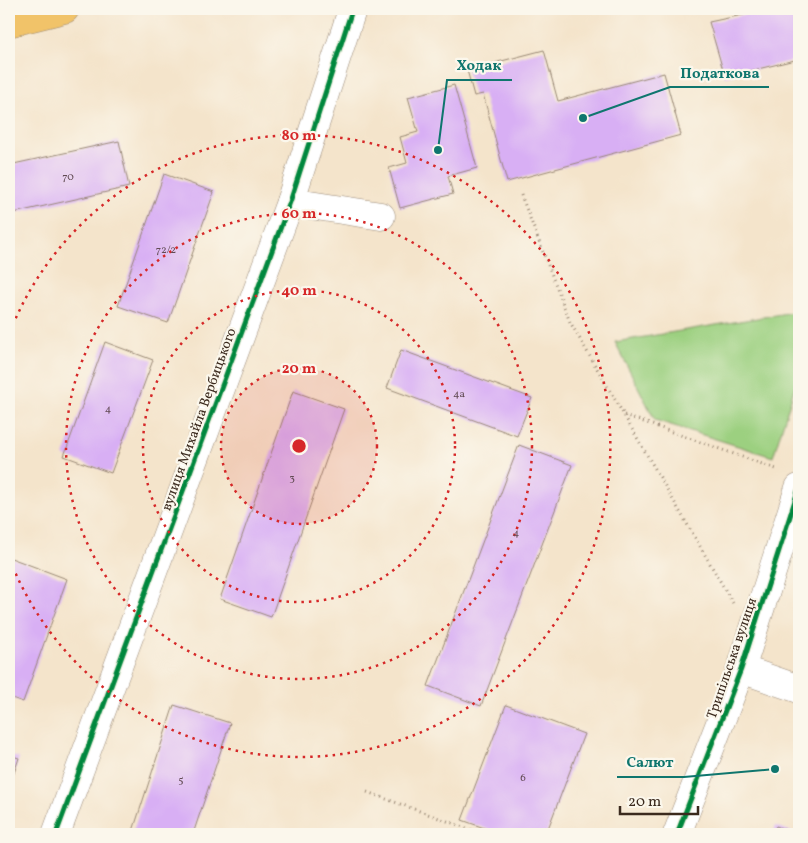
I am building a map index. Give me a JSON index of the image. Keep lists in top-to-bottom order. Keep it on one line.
{"streets":{"street":["вулиця Михайла Вербицького","Трипільська вулиця"]},"places":["Податкова","Ходак","Салют"],"house_numbers":["70","72/2","4а","4","3","4","6","5"],"scale_bar":"20 m","rings":["80 m","60 m","40 m","20 m"]}
